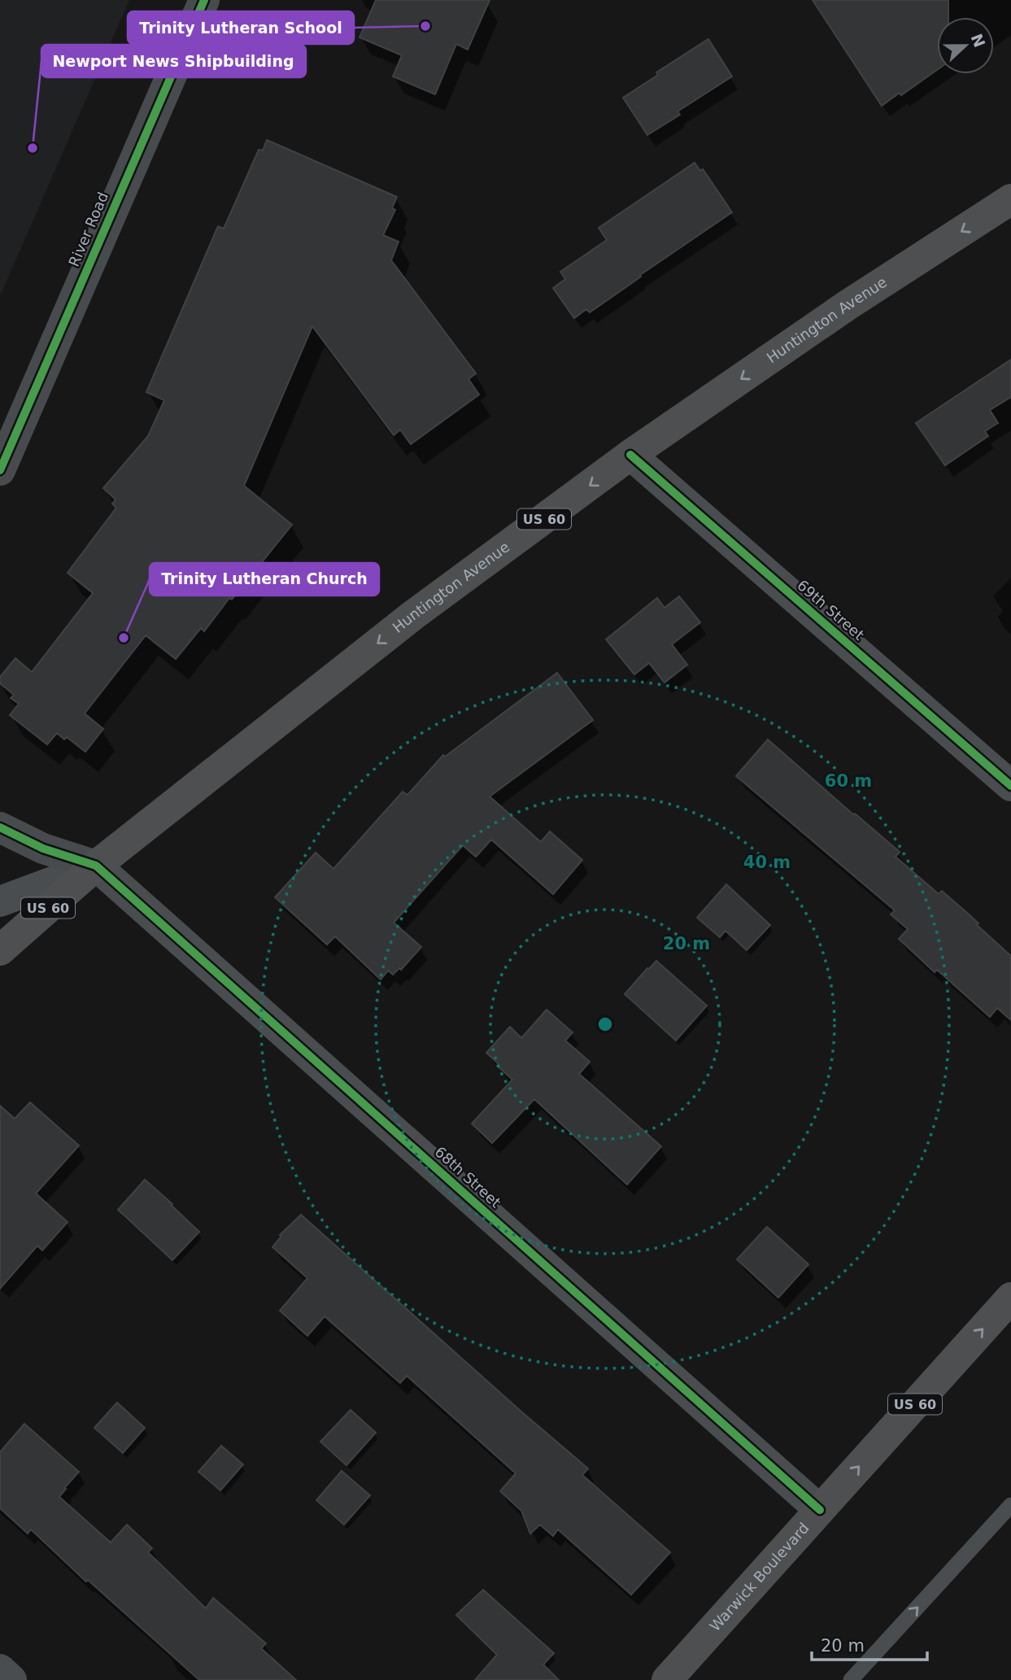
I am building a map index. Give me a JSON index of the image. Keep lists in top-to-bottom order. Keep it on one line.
{"streets":{"main road":["Huntington Avenue","US 60","Warwick Boulevard"],"street":["River Road","69th Street","68th Street"]},"crossings":[["Huntington Avenue","69th Street"],["Huntington Avenue","68th Street"],["68th Street","Warwick Boulevard"]],"one_way":["Huntington Avenue","Warwick Boulevard"],"places":["Trinity Lutheran School","Newport News Shipbuilding","Trinity Lutheran Church"],"scale_bar":"20 m","north":"right","rings":["60 m","40 m","20 m"]}
